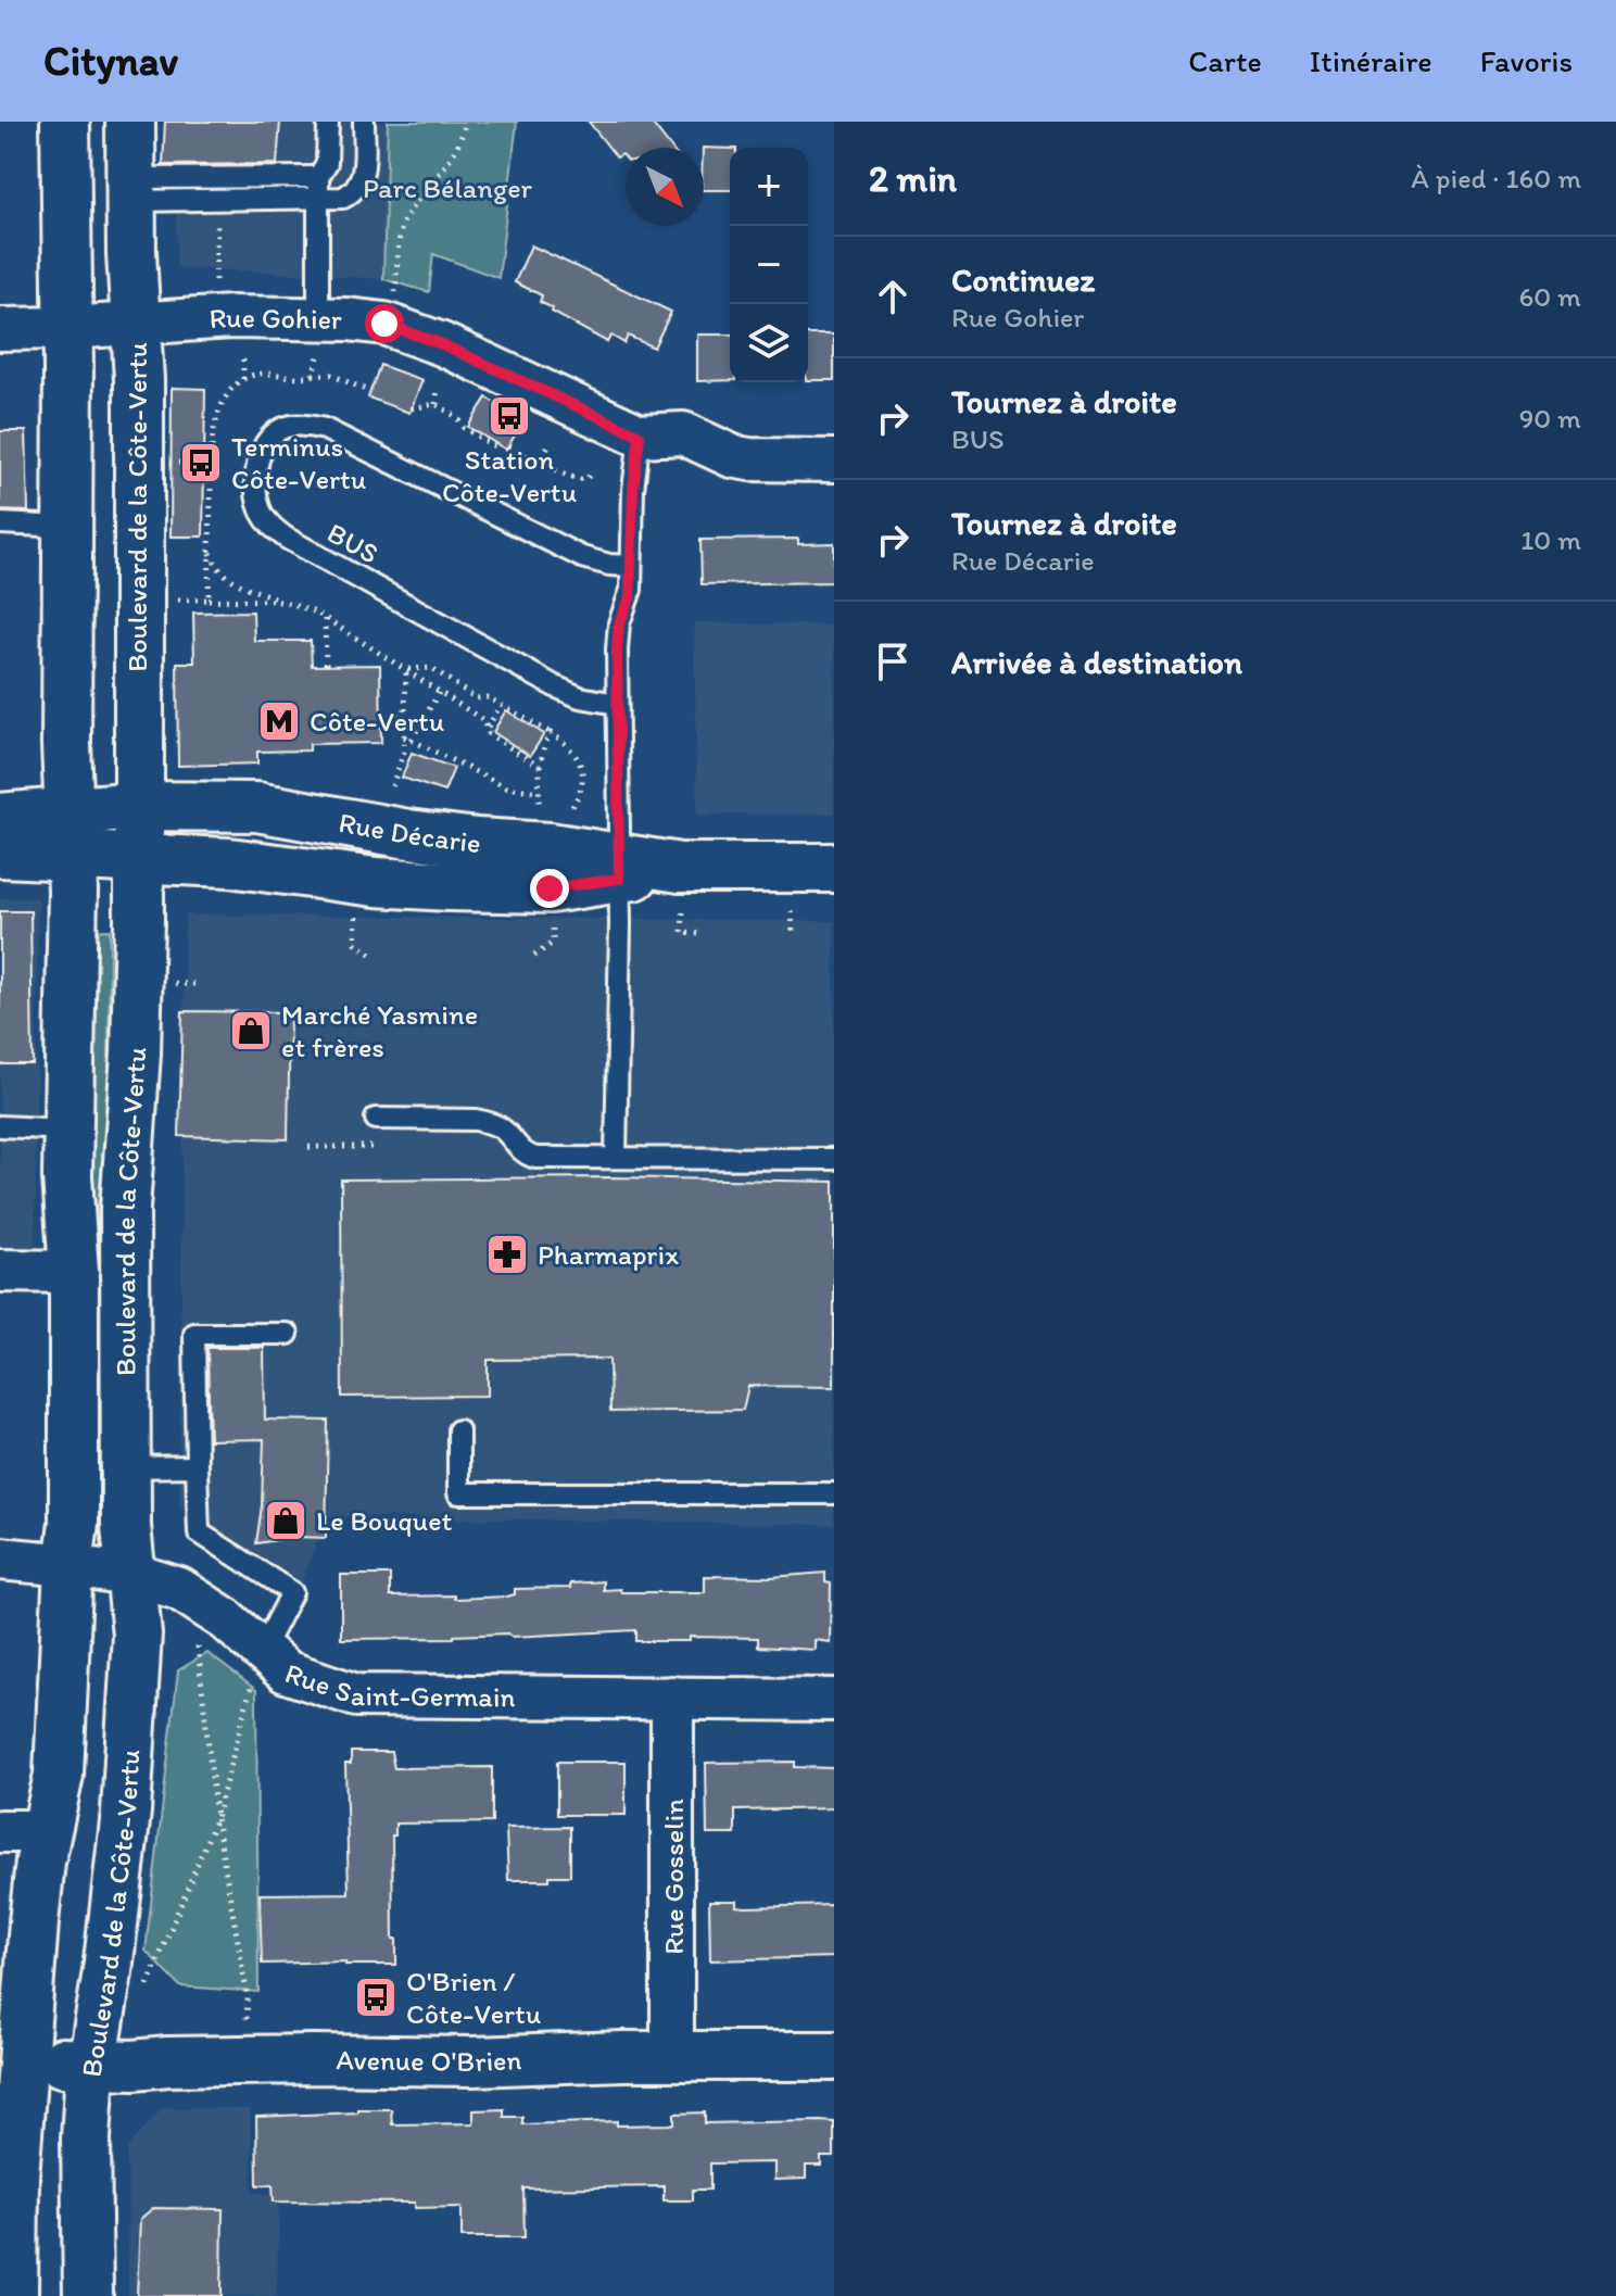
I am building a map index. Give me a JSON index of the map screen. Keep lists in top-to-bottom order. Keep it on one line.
{"streets":{"main road":["Boulevard de la Côte-Vertu","Rue Décarie","Avenue O'Brien"],"street":["Rue Gohier","Rue Saint-Germain","Rue Gosselin"],"lane":["BUS"]},"crossings":[["Rue Gohier","Boulevard de la Côte-Vertu"],["Boulevard de la Côte-Vertu","Rue Décarie"],["Boulevard de la Côte-Vertu","Rue Saint-Germain"],["Boulevard de la Côte-Vertu","Avenue O'Brien"],["Rue Saint-Germain","Rue Gosselin"],["Rue Gosselin","Avenue O'Brien"]],"parks":["Parc Bélanger"],"places":{"bus stop":["Station Côte-Vertu","Terminus Côte-Vertu","O'Brien / Côte-Vertu"],"metro station":["Côte-Vertu"],"shop":["Marché Yasmine et frères","Le Bouquet"],"pharmacy":["Pharmaprix"]},"north":"bottom right","page":{"header":"Citynav","nav":["Carte","Itinéraire","Favoris"],"heading":["2 min","À pied · 160 m"],"map_buttons":["+","−"],"list":[["Continuez","Rue Gohier","60 m"],["Tournez à droite","BUS","90 m"],["Tournez à droite","Rue Décarie","10 m"],"Arrivée à destination"]}}
